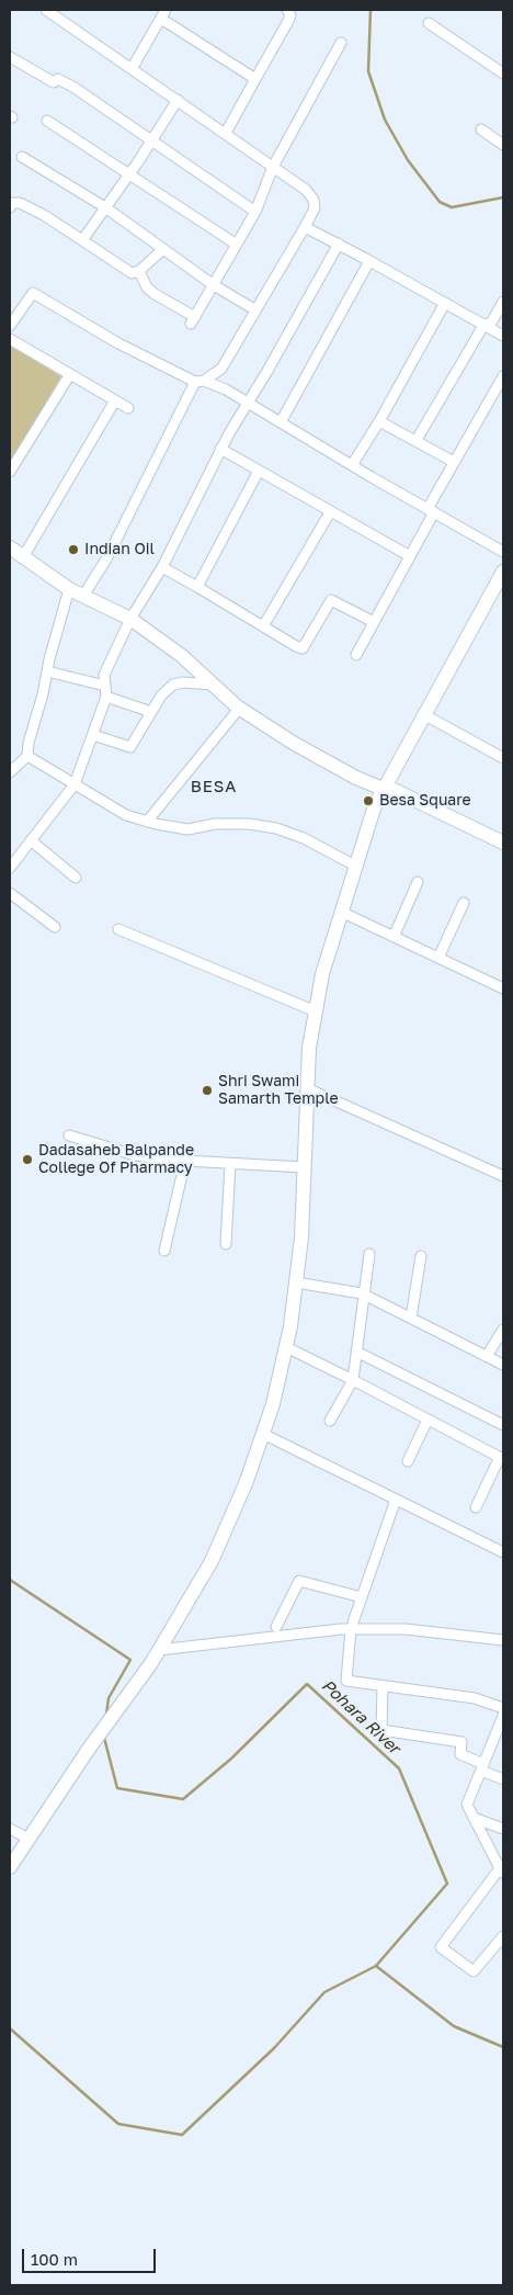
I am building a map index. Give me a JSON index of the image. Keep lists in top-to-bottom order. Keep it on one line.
{"districts":["BESA"],"water":["Pohara River"],"places":["Indian Oil","Besa Square","Shri Swami Samarth Temple","Dadasaheb Balpande College Of Pharmacy"],"scale_bar":"100 m"}
